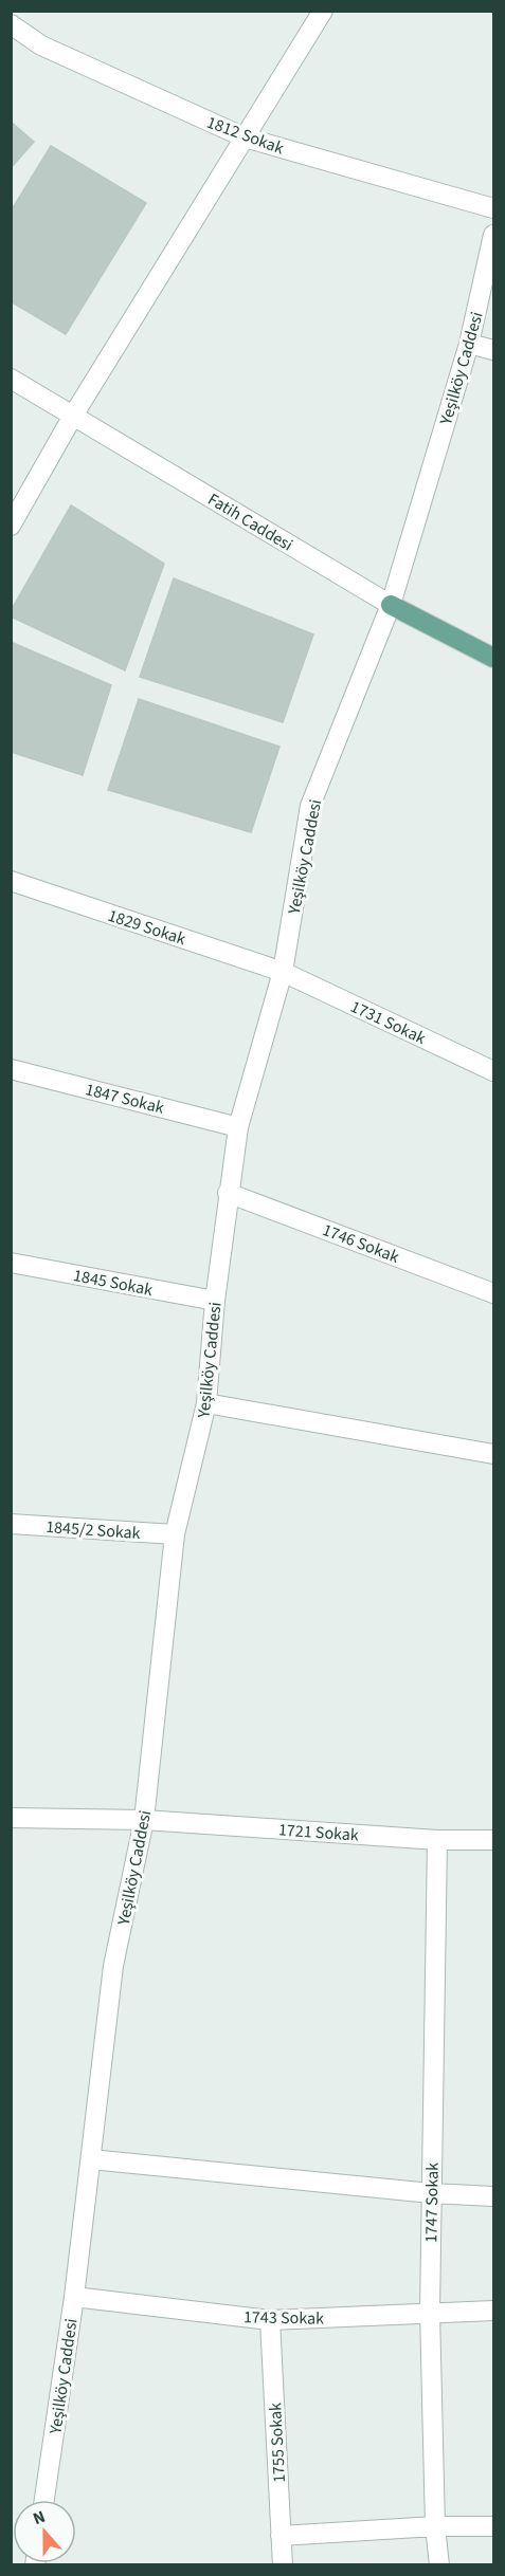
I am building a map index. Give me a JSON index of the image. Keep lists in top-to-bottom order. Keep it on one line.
{"streets":{"main road":["Fatih Caddesi"],"street":["1812 Sokak","Yeşilköy Caddesi","1829 Sokak","1731 Sokak","1847 Sokak","1746 Sokak","1845 Sokak","1845/2 Sokak","1721 Sokak","1747 Sokak","1743 Sokak","1755 Sokak"]},"crossings":[["Yeşilköy Caddesi","Fatih Caddesi"],["Yeşilköy Caddesi","1829 Sokak"],["Yeşilköy Caddesi","1731 Sokak"],["Yeşilköy Caddesi","1847 Sokak"],["Yeşilköy Caddesi","1746 Sokak"],["Yeşilköy Caddesi","1845 Sokak"],["Yeşilköy Caddesi","1845/2 Sokak"],["Yeşilköy Caddesi","1721 Sokak"],["Yeşilköy Caddesi","1743 Sokak"],["1829 Sokak","1731 Sokak"],["1721 Sokak","1747 Sokak"],["1747 Sokak","1743 Sokak"],["1743 Sokak","1755 Sokak"]],"north":"top"}
